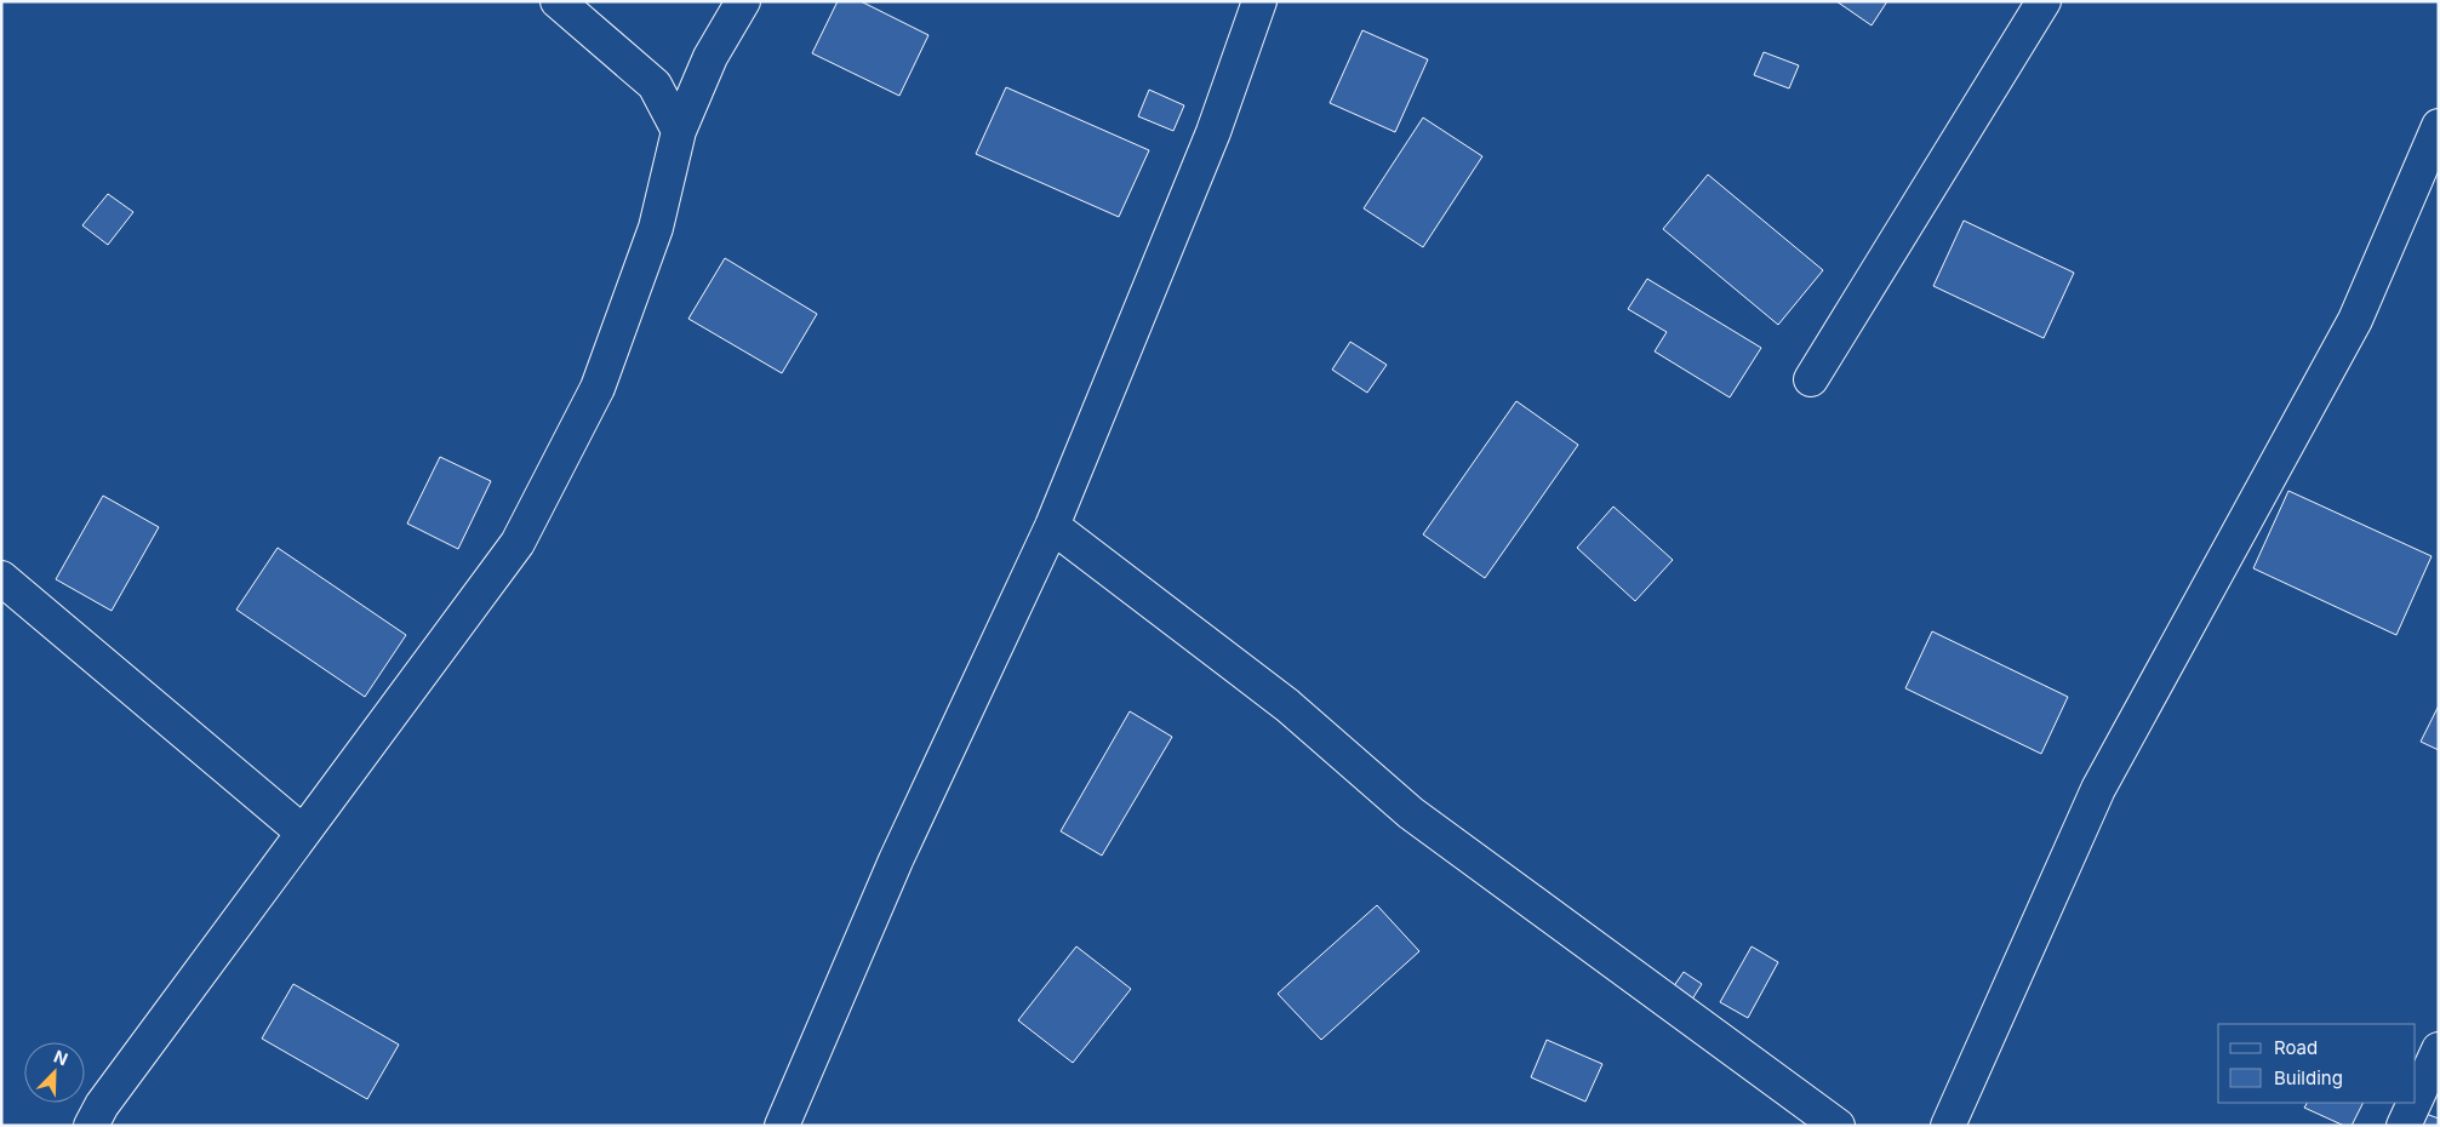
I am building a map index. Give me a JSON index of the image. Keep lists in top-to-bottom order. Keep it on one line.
{"legend":["Road","Building"],"north":"top right"}
